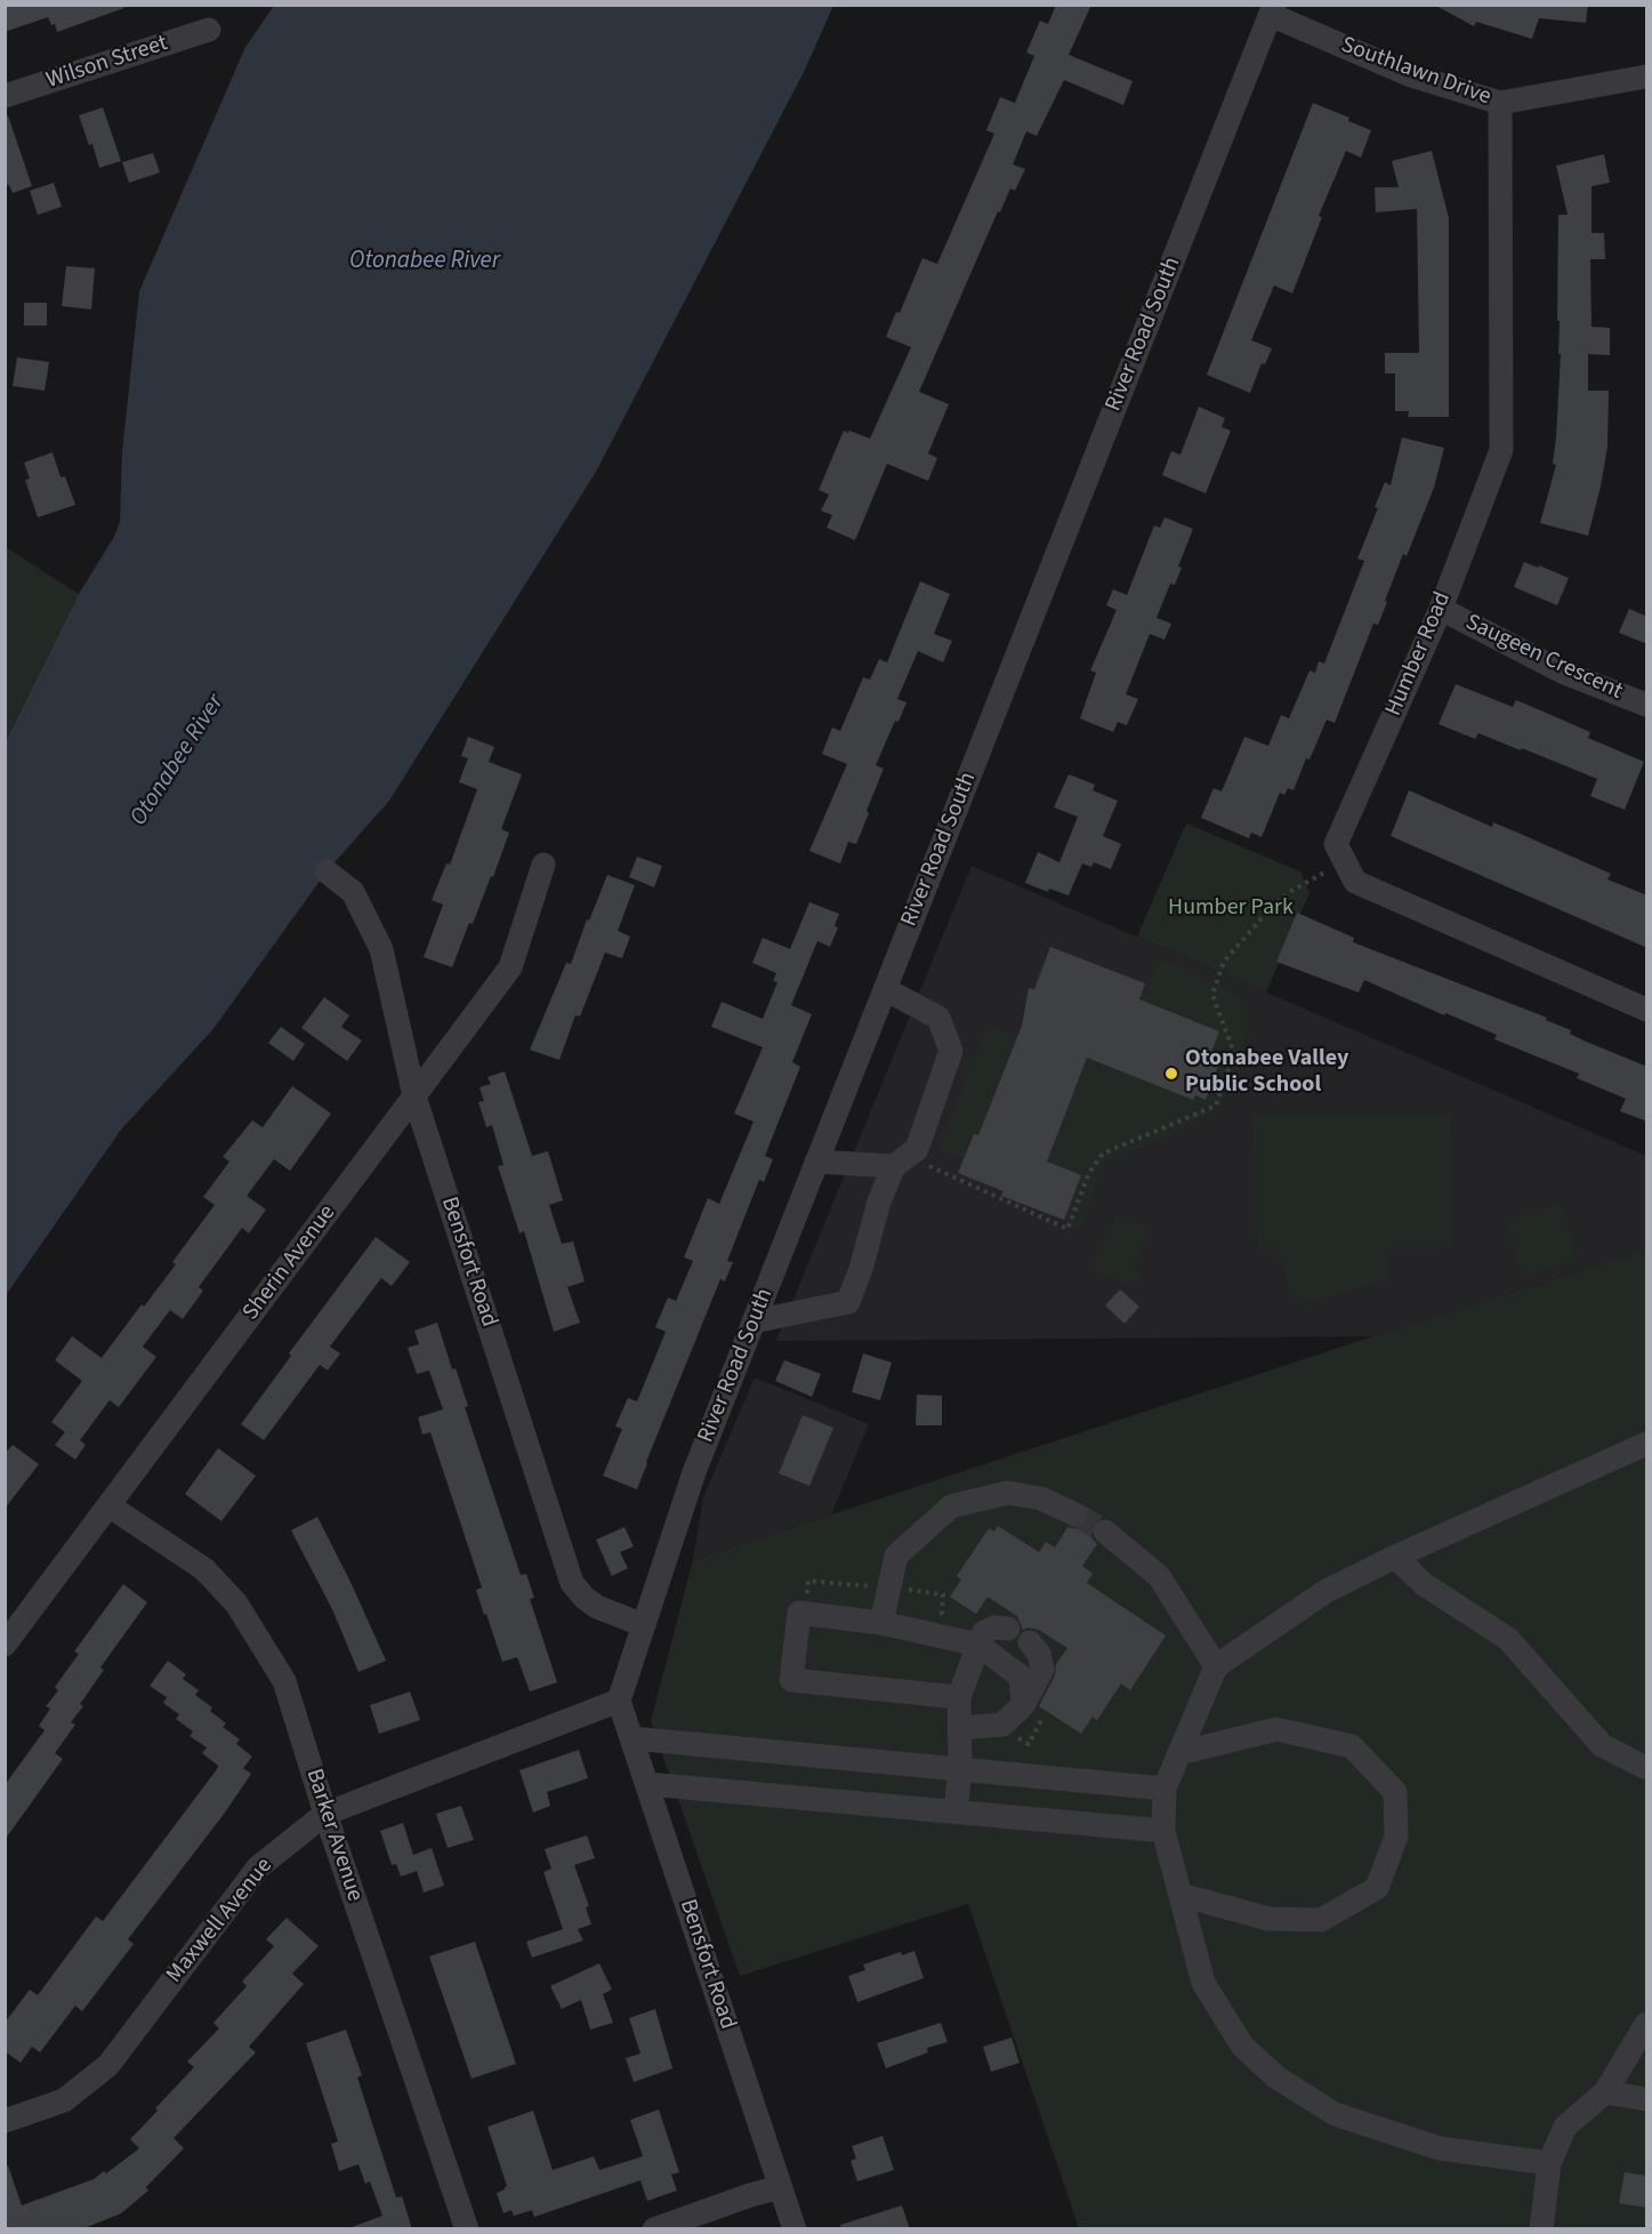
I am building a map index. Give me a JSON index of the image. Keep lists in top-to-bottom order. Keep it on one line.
{"streets":{"street":["Wilson Street","Southlawn Drive","River Road South","Humber Road","Saugeen Crescent","Bensfort Road","Sherin Avenue","Barker Avenue","Maxwell Avenue"]},"crossings":[["Southlawn Drive","River Road South"],["Southlawn Drive","Humber Road"],["River Road South","Bensfort Road"],["River Road South","Maxwell Avenue"],["Humber Road","Saugeen Crescent"],["Bensfort Road","Sherin Avenue"],["Bensfort Road","Maxwell Avenue"],["Sherin Avenue","Barker Avenue"],["Barker Avenue","Maxwell Avenue"]],"water":["Otonabee River"],"parks":["Humber Park"],"places":["Otonabee Valley Public School"]}
